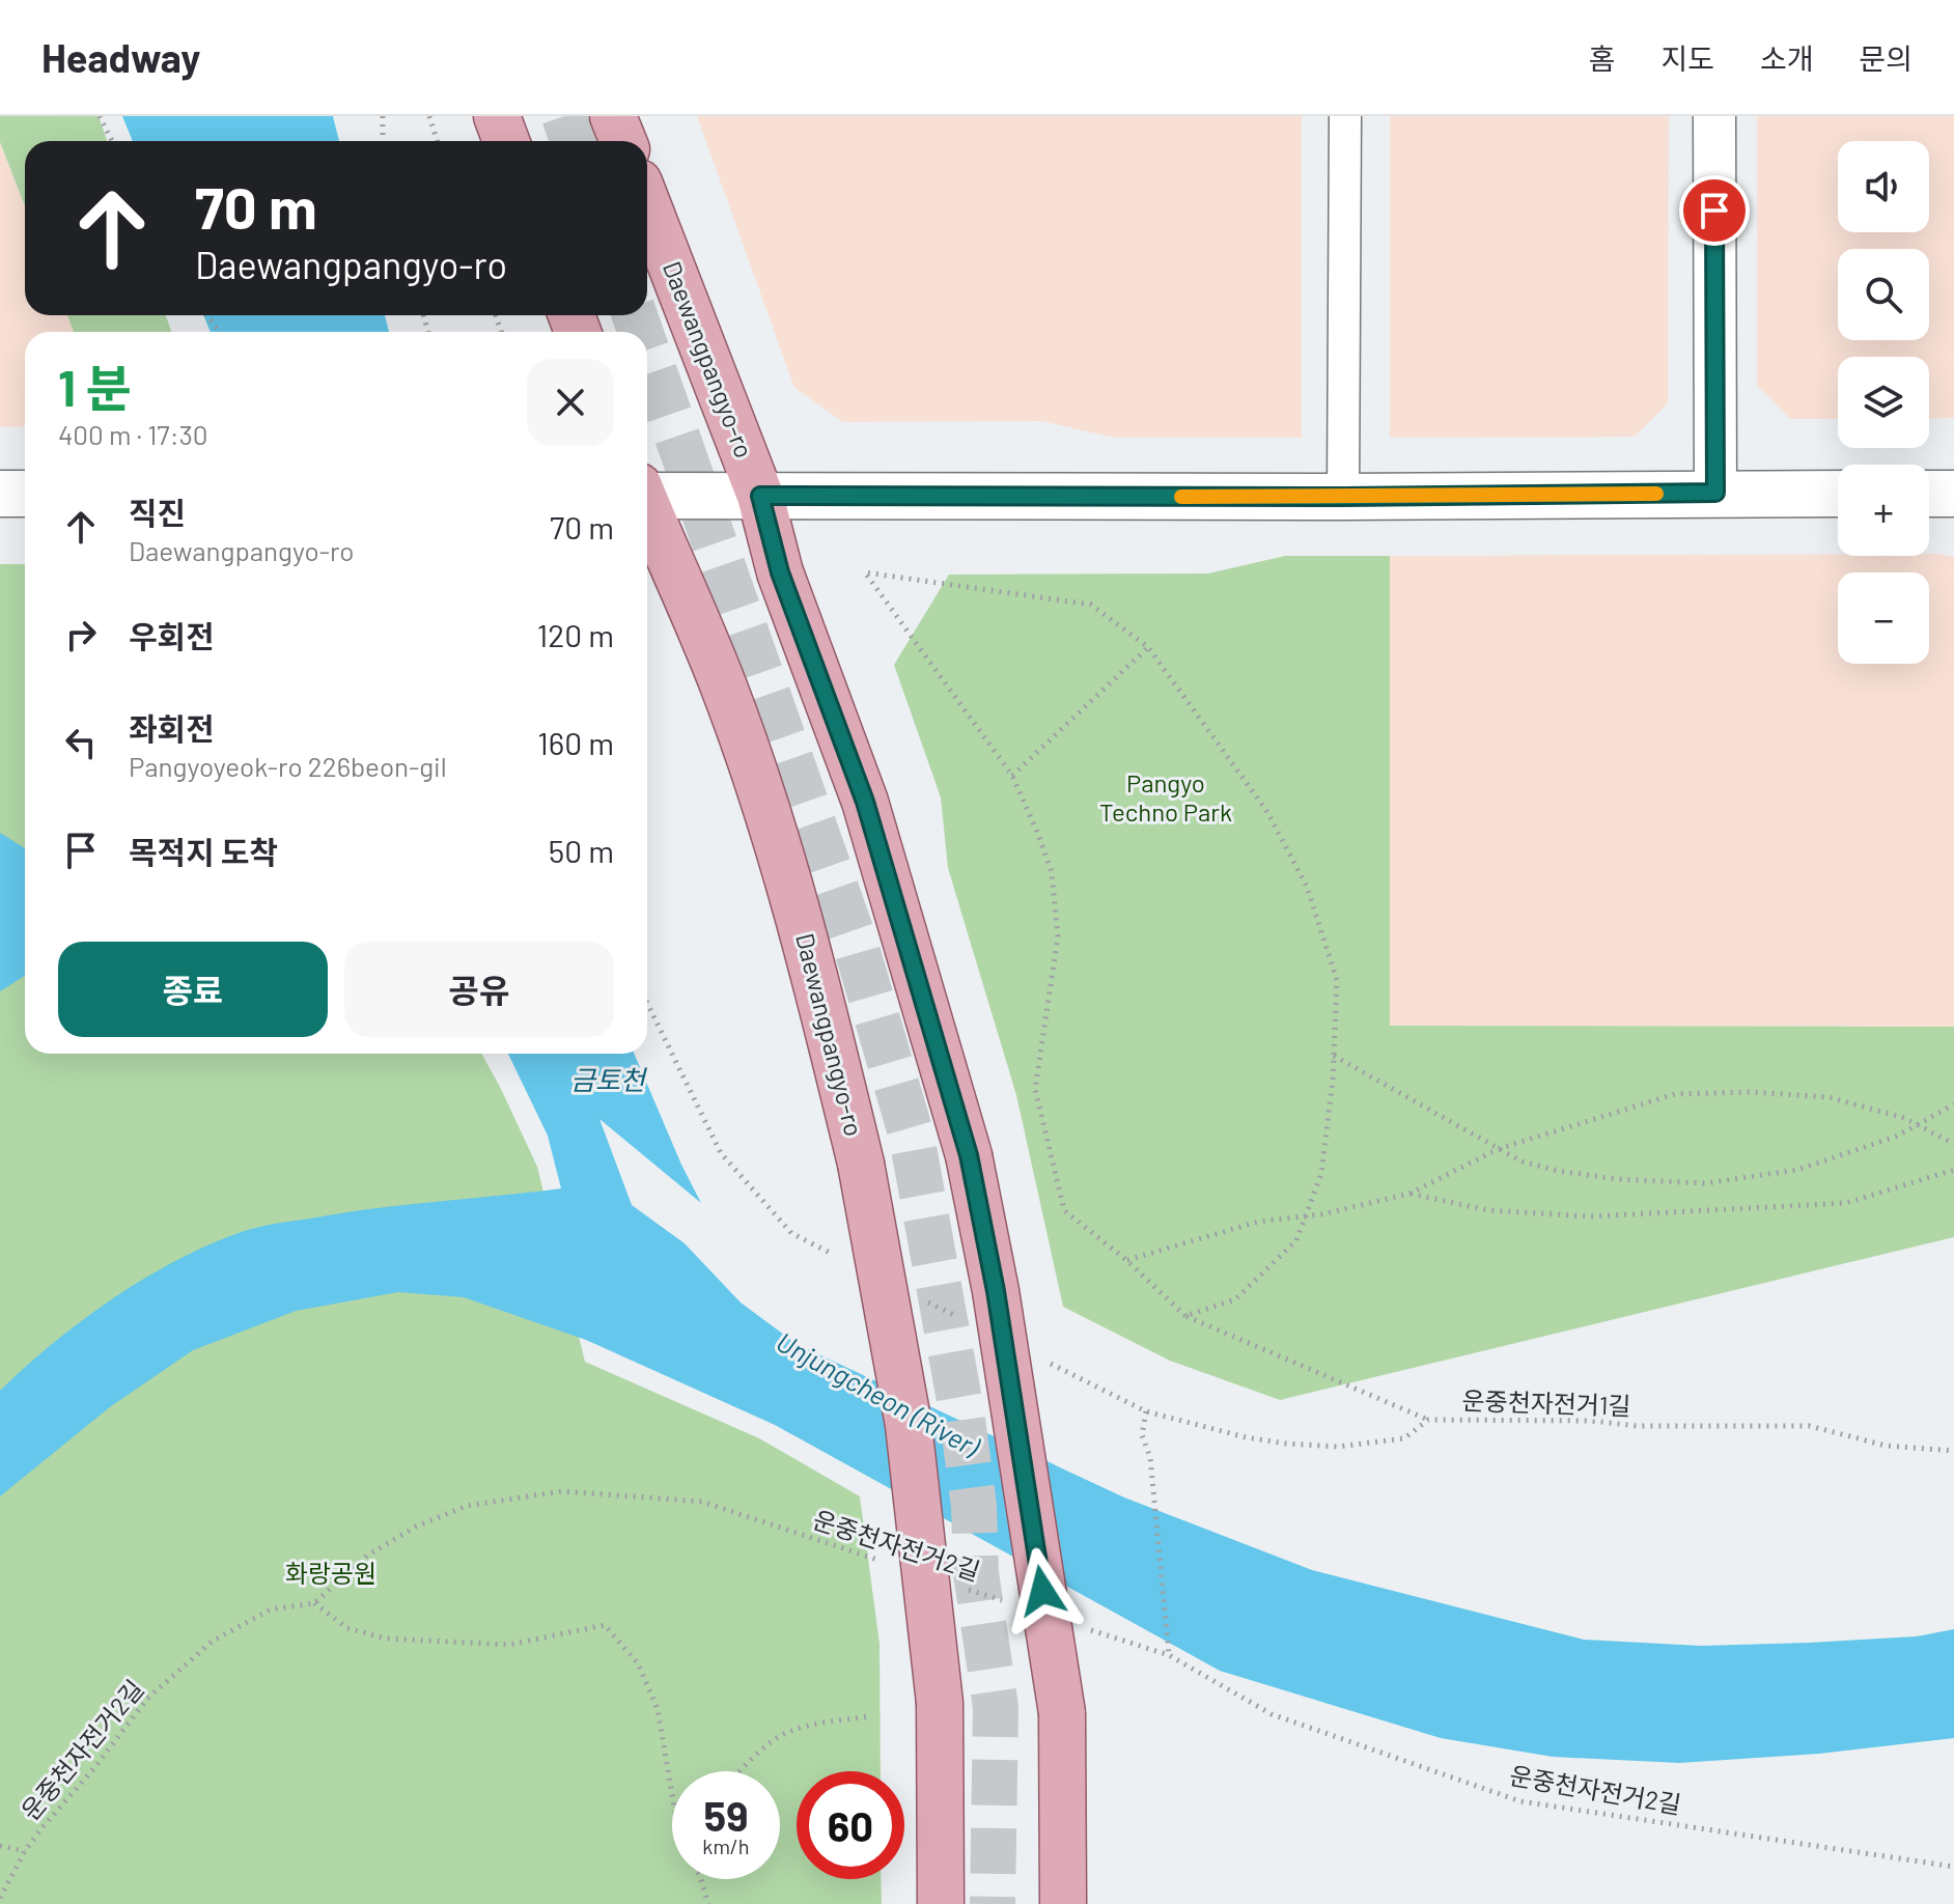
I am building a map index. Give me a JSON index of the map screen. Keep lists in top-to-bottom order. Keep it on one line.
{"streets":{"main road":["Daewangpangyo-ro"],"path":["운중천자전거1길","운중천자전거2길"]},"crossings":[["운중천자전거1길","운중천자전거2길"]],"water":["금토천","Unjungcheon (River)"],"parks":["Pangyo Techno Park","화랑공원"],"page":{"header":"Headway","nav":["홈","지도","소개","문의"],"map_buttons":["+","−"],"turn":["70 m","Daewangpangyo-ro"],"heading":["1 분","400 m · 17:30"],"list":[{"name":"직진","note":"Daewangpangyo-ro","value":"70 m"},{"name":"우회전","value":"120 m"},{"name":"좌회전","note":"Pangyoyeok-ro 226beon-gil","value":"160 m"},{"name":"목적지 도착","value":"50 m"}],"buttons":["종료","공유"],"speed":"59 km/h","limit":"60"}}
